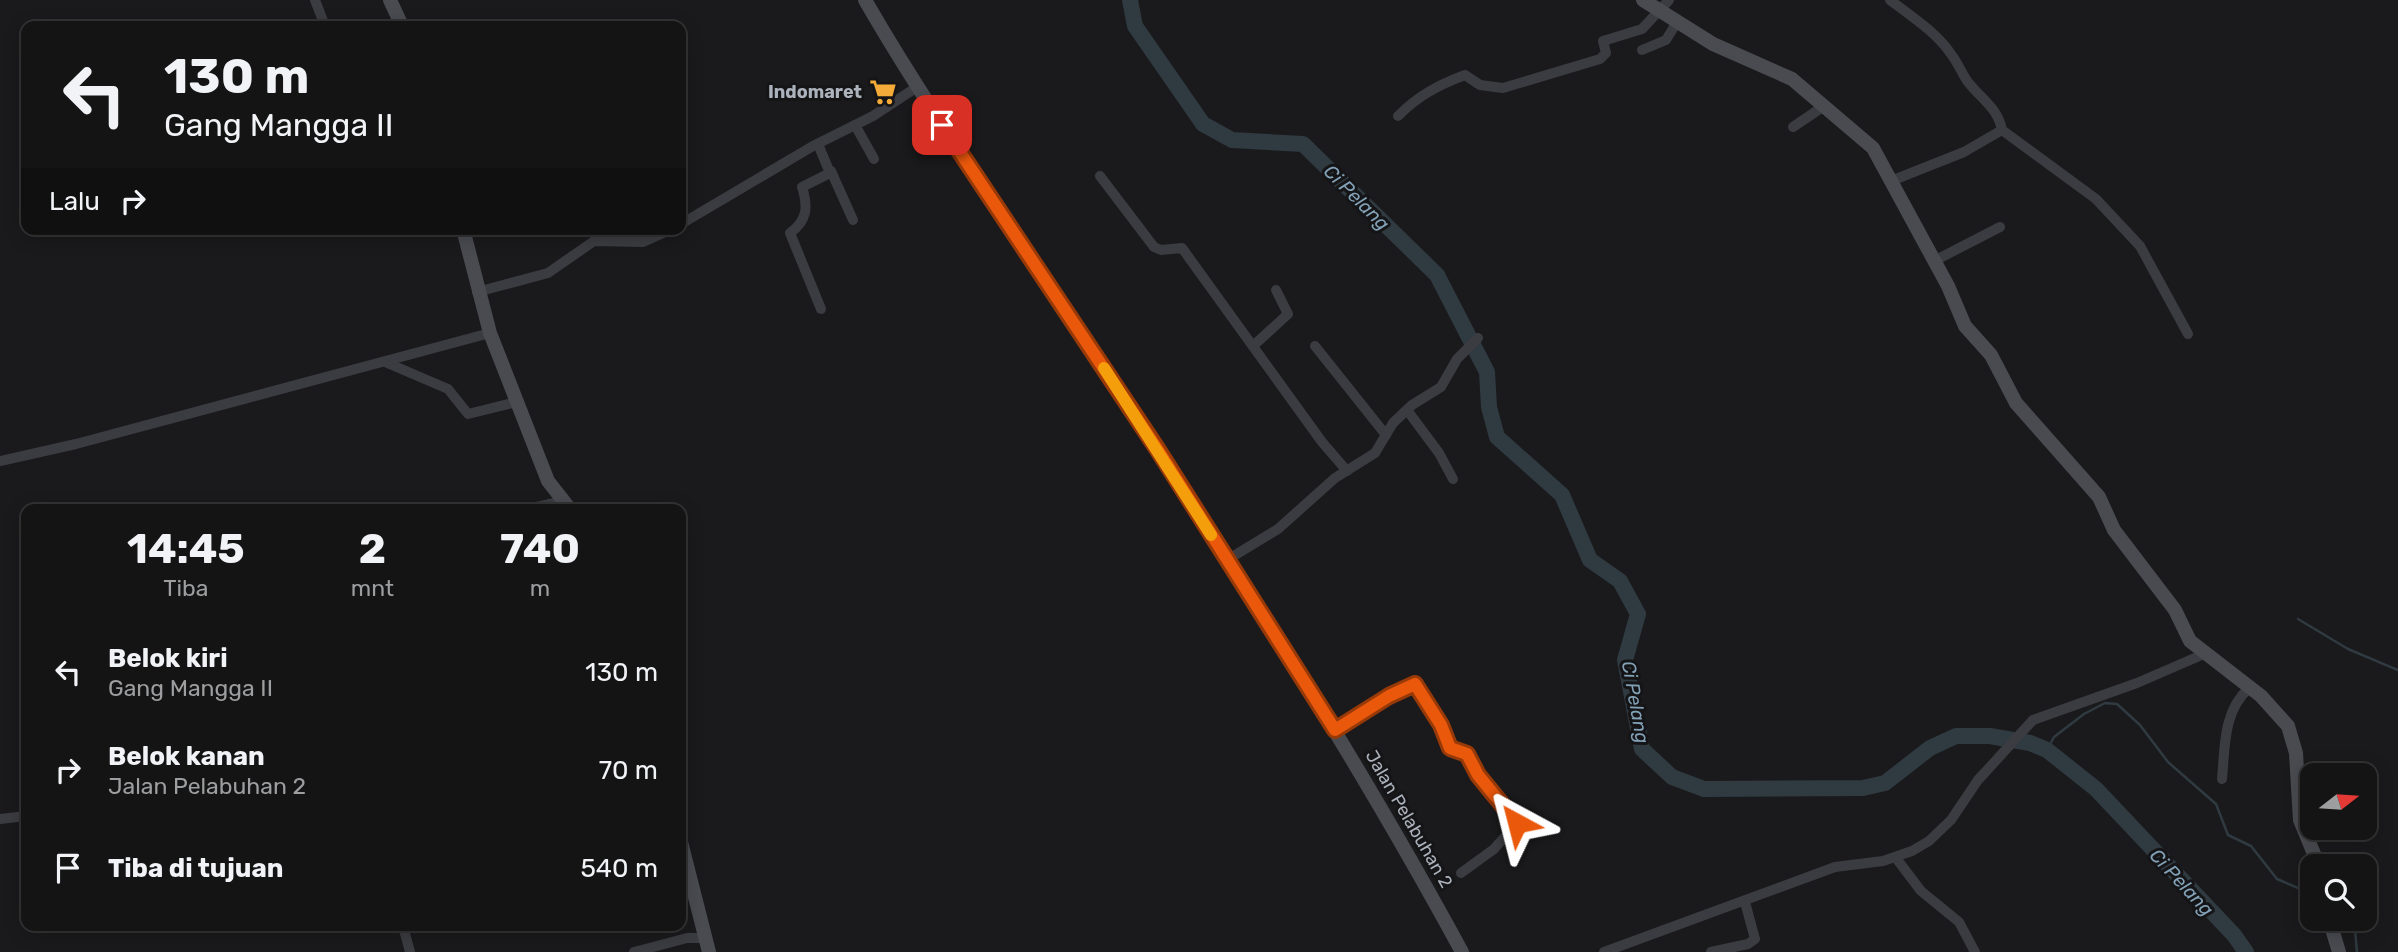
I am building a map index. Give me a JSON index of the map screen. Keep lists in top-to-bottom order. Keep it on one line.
{"streets":{"street":["Jalan Pelabuhan 2"]},"water":["Ci Pelang"],"places":{"supermarket":["Indomaret"]},"north":"right","page":{"turn":["130 m","Gang Mangga II"],"then":"Lalu","eta":["14:45","Tiba","2","mnt","740","m"],"list":[{"name":"Belok kiri","note":"Gang Mangga II","value":"130 m"},{"name":"Belok kanan","note":"Jalan Pelabuhan 2","value":"70 m"},{"name":"Tiba di tujuan","value":"540 m"}]}}
